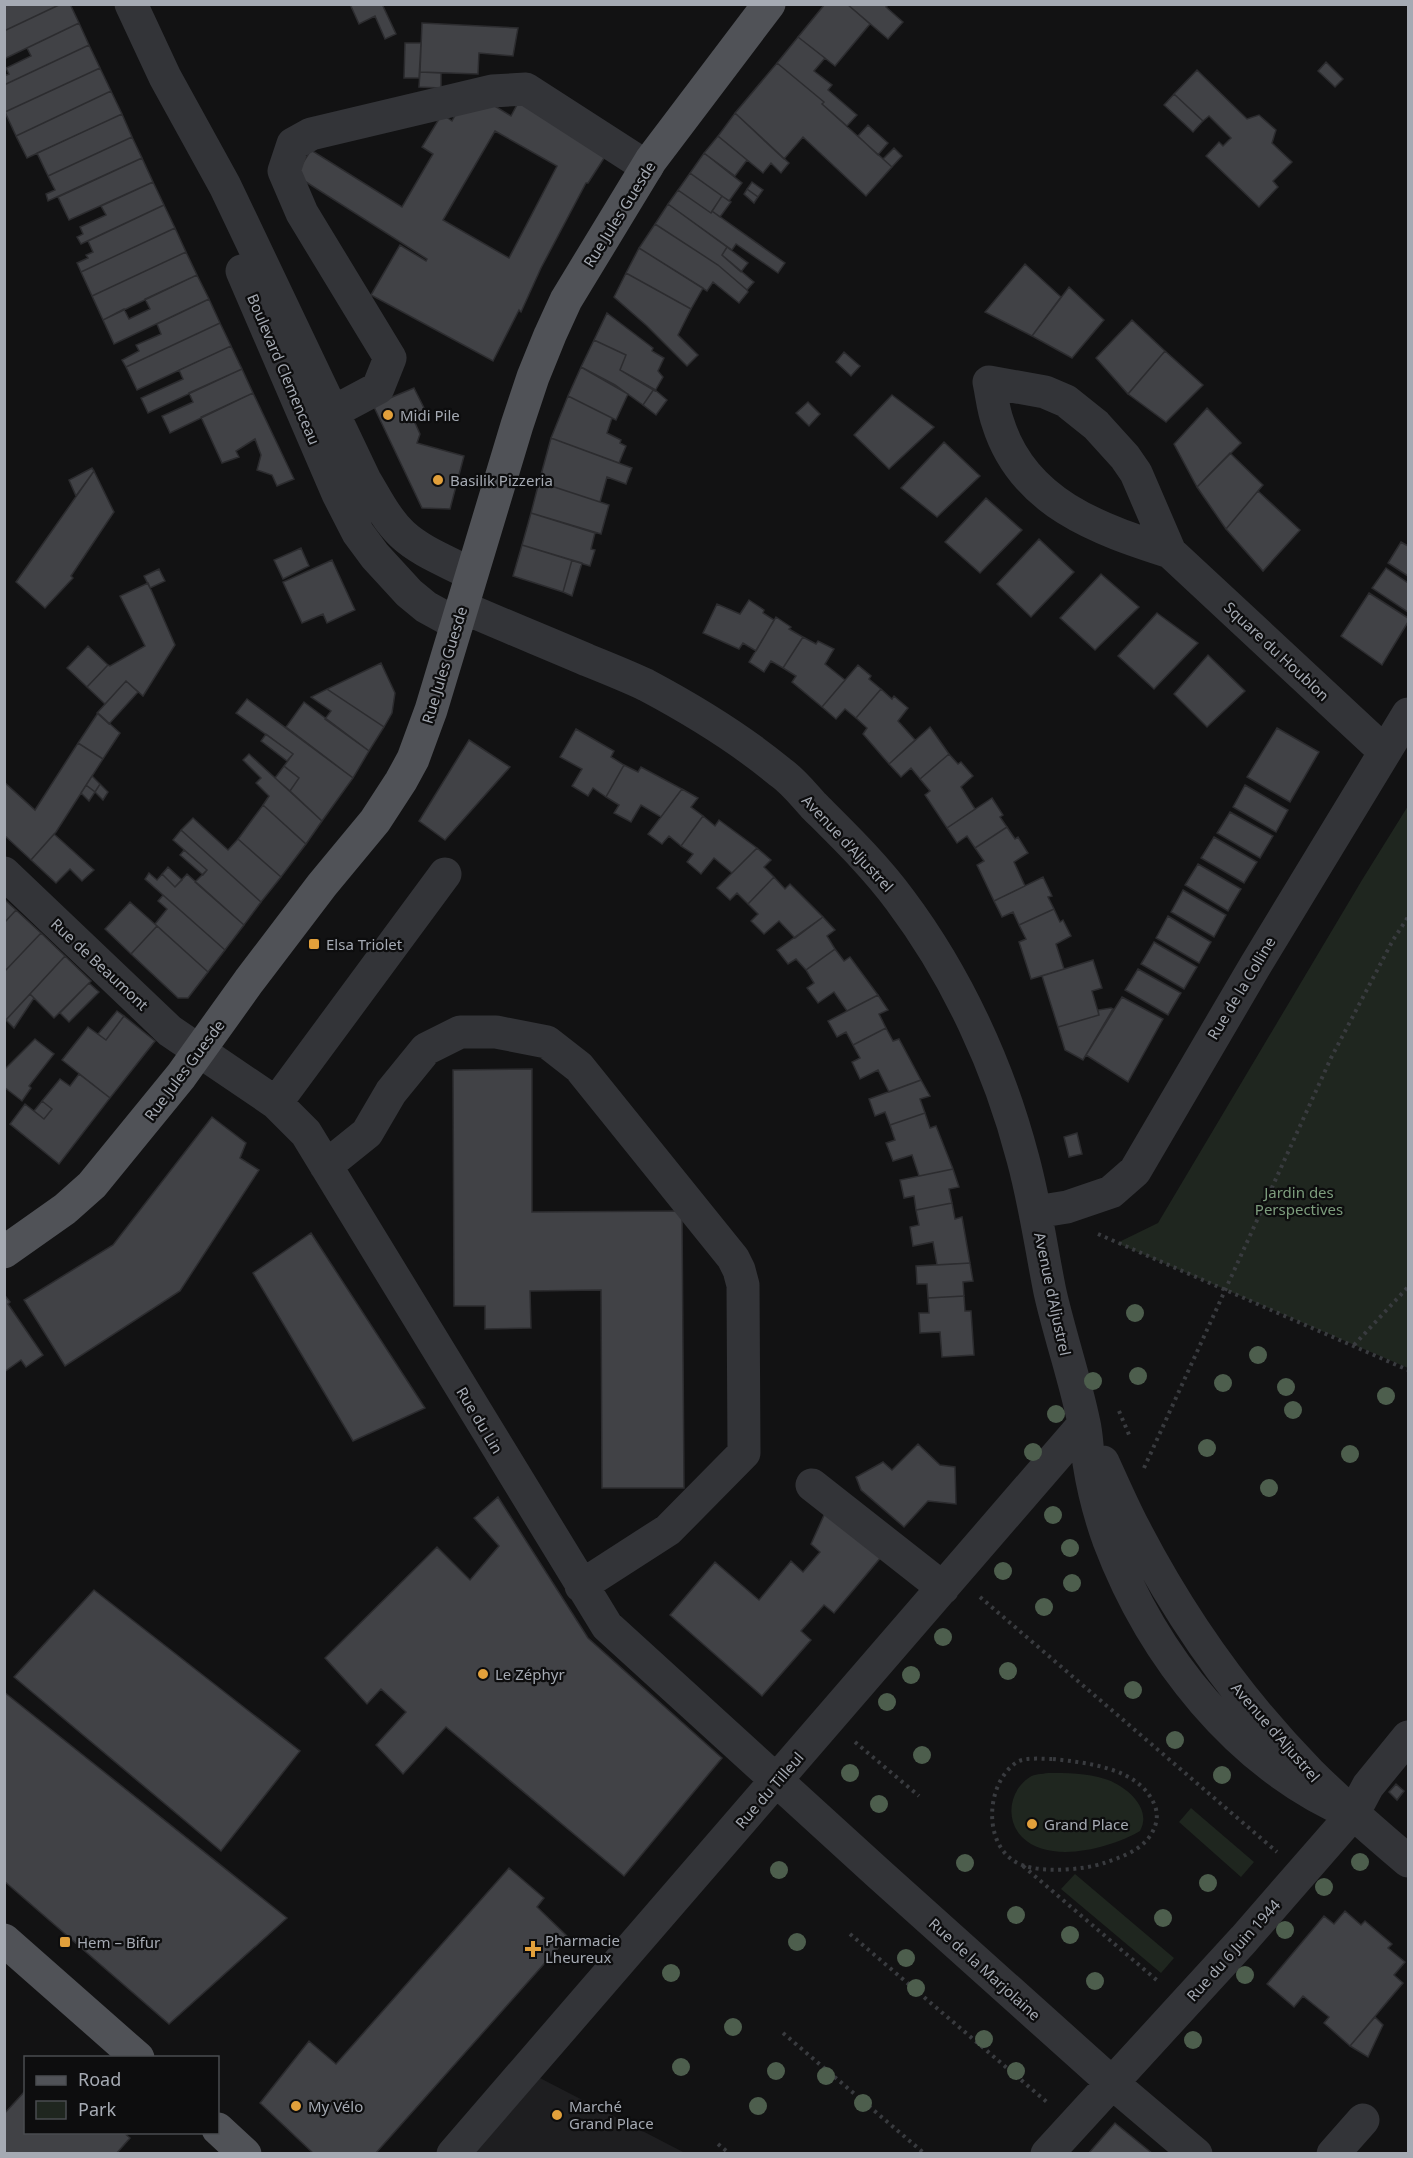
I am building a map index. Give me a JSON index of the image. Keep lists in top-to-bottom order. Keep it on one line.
{"streets":{"main road":["Rue Jules Guesde"],"street":["Boulevard Clemenceau","Square du Houblon","Avenue d'Aljustrel","Rue de Beaumont","Rue de la Colline","Rue du Lin","Rue du Tilleul","Rue du 6 Juin 1944","Rue de la Marjolaine"]},"crossings":[["Rue Jules Guesde","Boulevard Clemenceau"],["Rue Jules Guesde","Avenue d'Aljustrel"],["Rue Jules Guesde","Rue de Beaumont"],["Rue Jules Guesde","Rue du Lin"],["Boulevard Clemenceau","Avenue d'Aljustrel"],["Square du Houblon","Rue de la Colline"],["Avenue d'Aljustrel","Rue de la Colline"],["Avenue d'Aljustrel","Rue du Tilleul"],["Avenue d'Aljustrel","Rue du 6 Juin 1944"],["Rue de Beaumont","Rue du Lin"],["Rue du Lin","Rue du Tilleul"],["Rue du Lin","Rue de la Marjolaine"],["Rue du Tilleul","Rue de la Marjolaine"],["Rue du 6 Juin 1944","Rue de la Marjolaine"]],"parks":["Jardin des Perspectives"],"places":{"other":["Midi Pile","Basilik Pizzeria","Le Zéphyr","Grand Place","My Vélo","Marché Grand Place"],"transit":["Elsa Triolet","Hem – Bifur"],"health":["Pharmacie Lheureux"]},"legend":["Road","Park"]}
